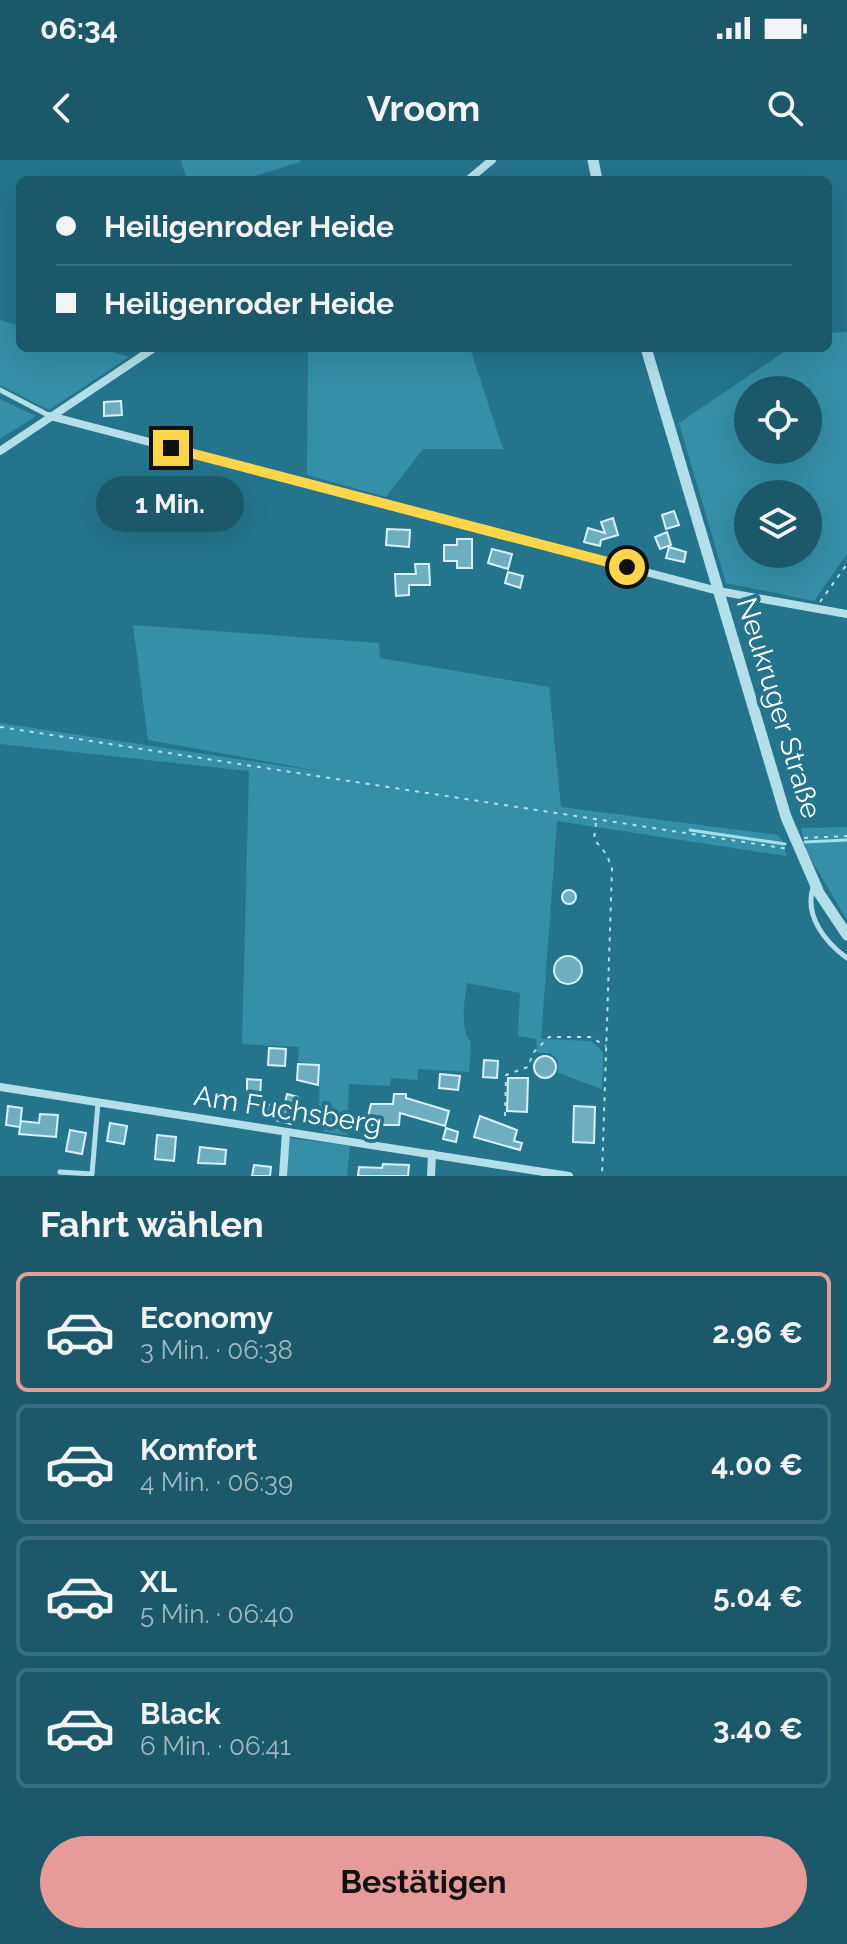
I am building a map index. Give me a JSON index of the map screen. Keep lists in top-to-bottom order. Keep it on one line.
{"streets":{"street":["Neukruger Straße","Am Fuchsberg"]},"page":{"status":"06:34","header":"Vroom","banner":["Heiligenroder Heide","Heiligenroder Heide"],"bubble":"1 Min.","heading":"Fahrt wählen","list":[{"name":"Economy","note":"3 Min. · 06:38","value":"2.96 €"},{"name":"Komfort","note":"4 Min. · 06:39","value":"4.00 €"},{"name":"XL","note":"5 Min. · 06:40","value":"5.04 €"},{"name":"Black","note":"6 Min. · 06:41","value":"3.40 €"}],"buttons":"Bestätigen"}}
